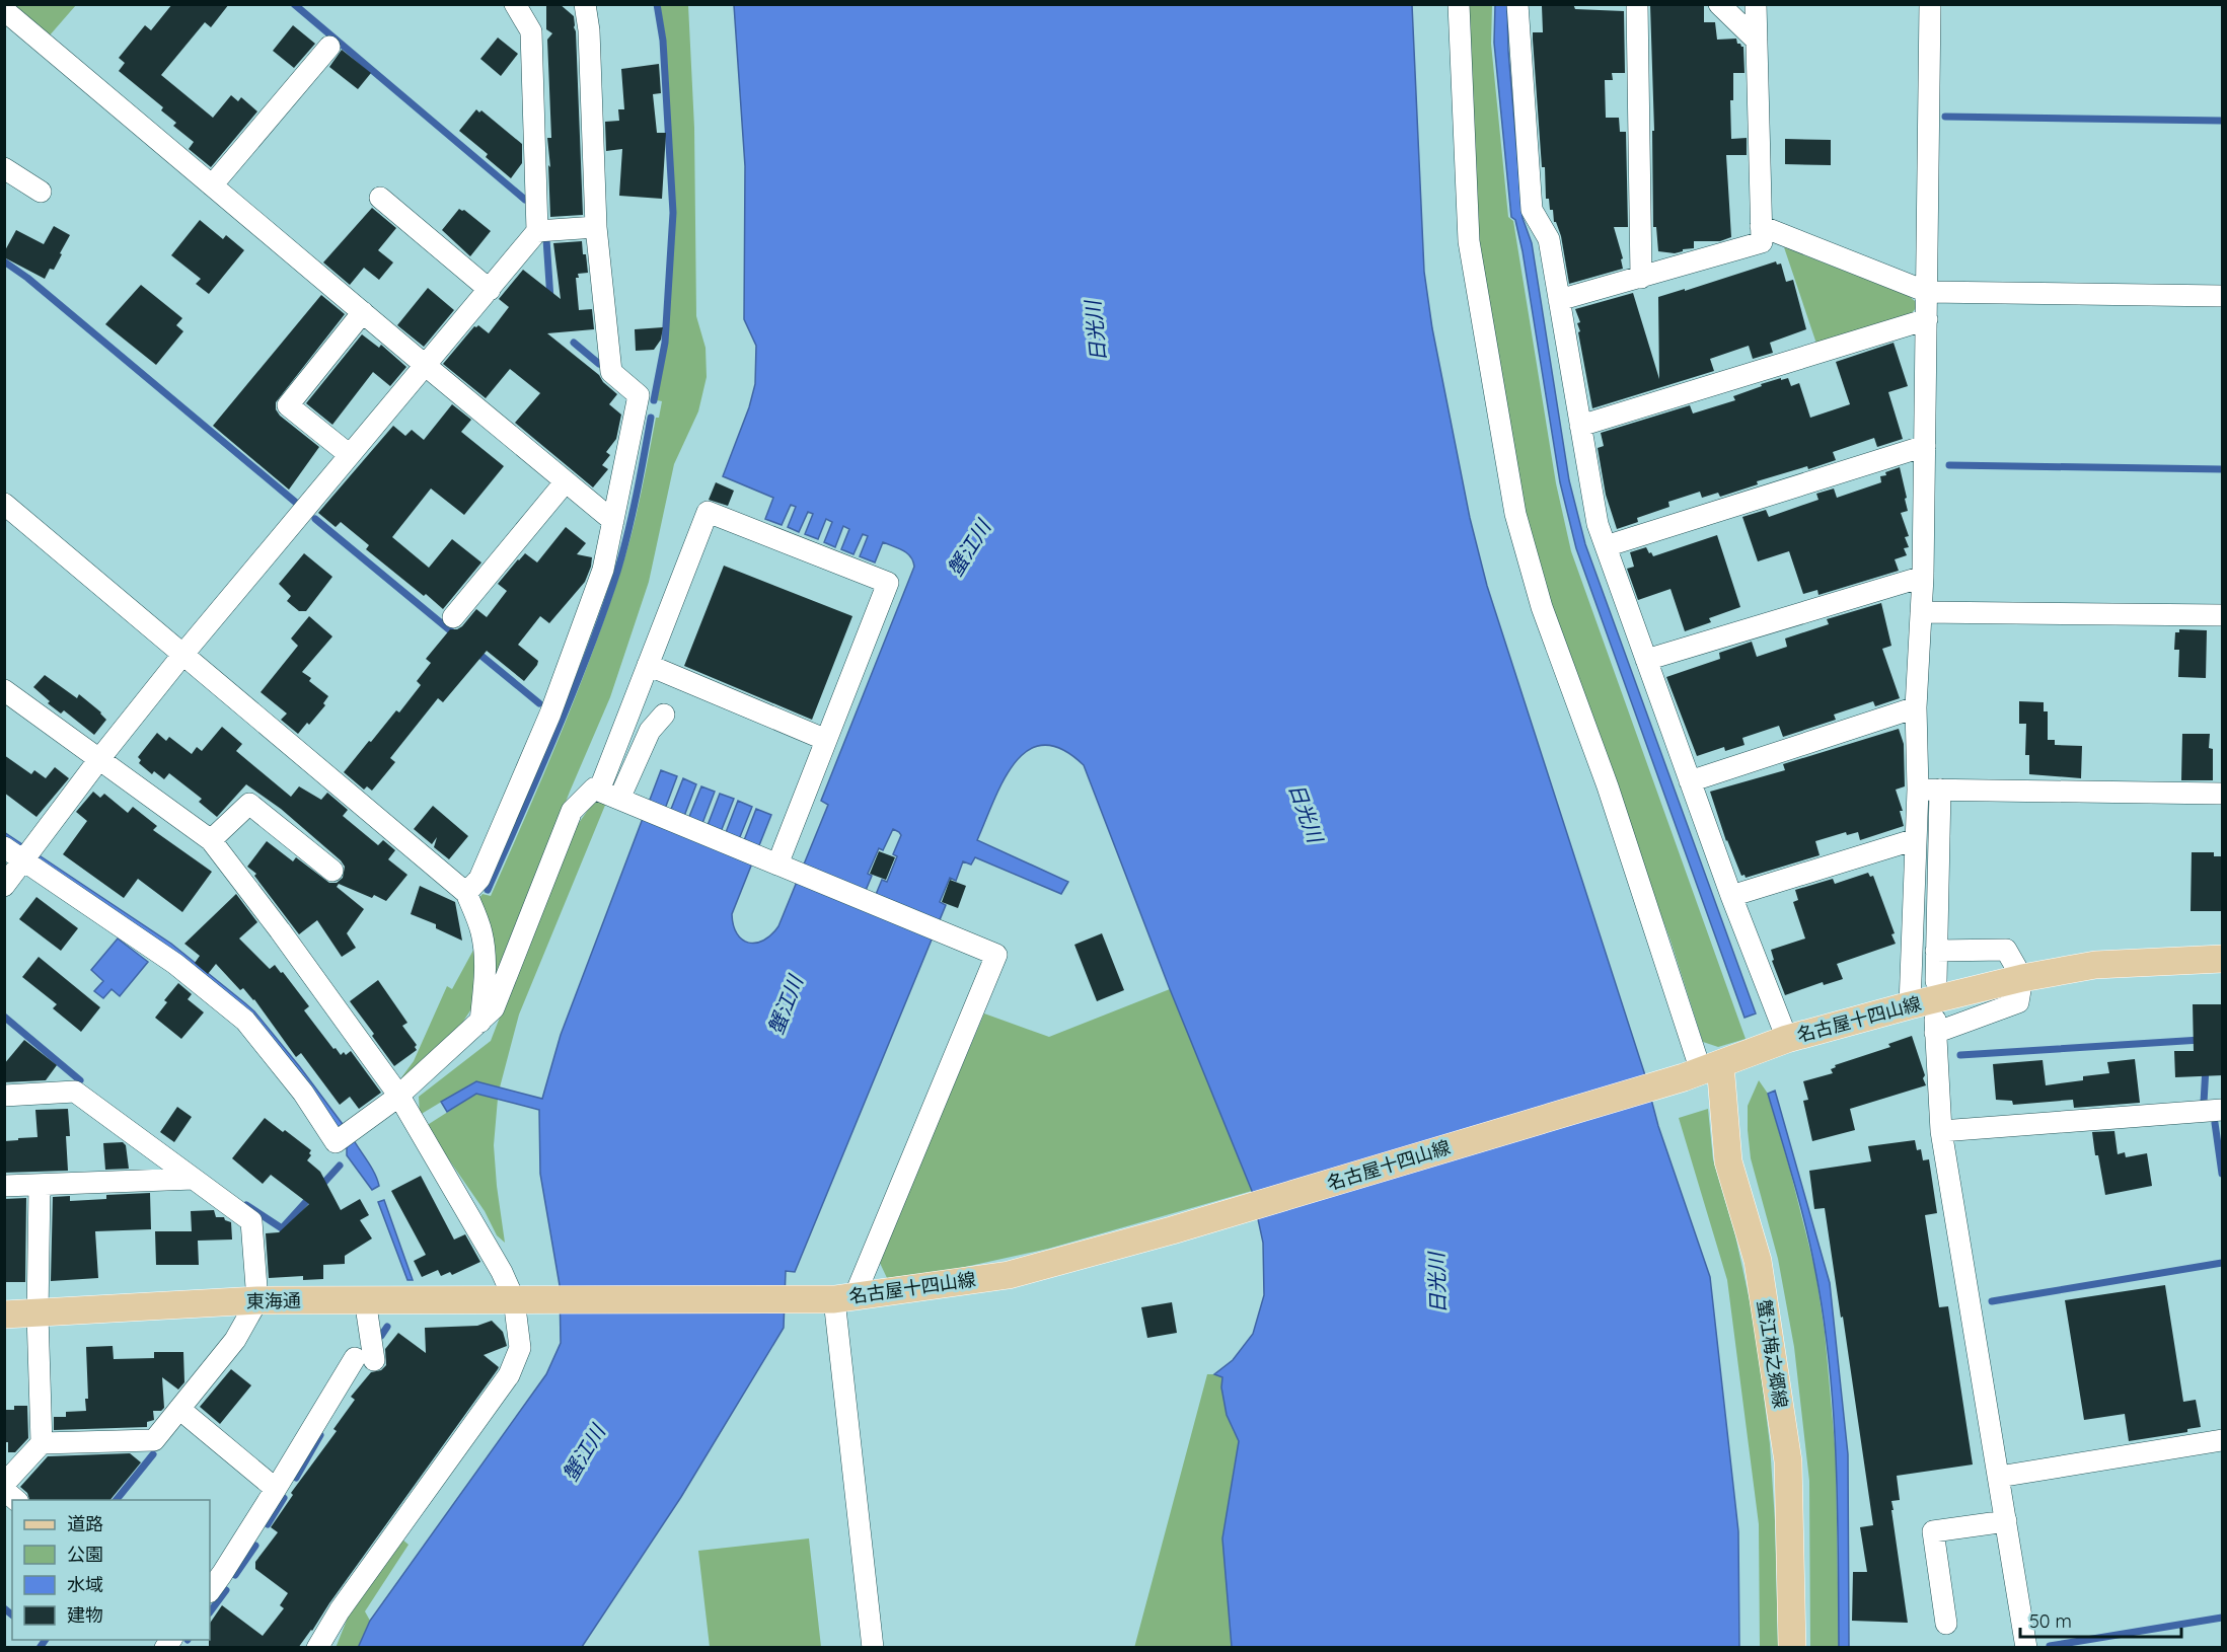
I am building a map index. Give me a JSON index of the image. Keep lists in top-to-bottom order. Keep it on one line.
{"streets":{"main road":["名古屋十四山線","東海通","蟹江梅之郷線"]},"crossings":[["名古屋十四山線","東海通"],["名古屋十四山線","蟹江梅之郷線"]],"water":["日光川","蟹江川"],"legend":["道路","公園","水域","建物"],"scale_bar":"50 m"}
